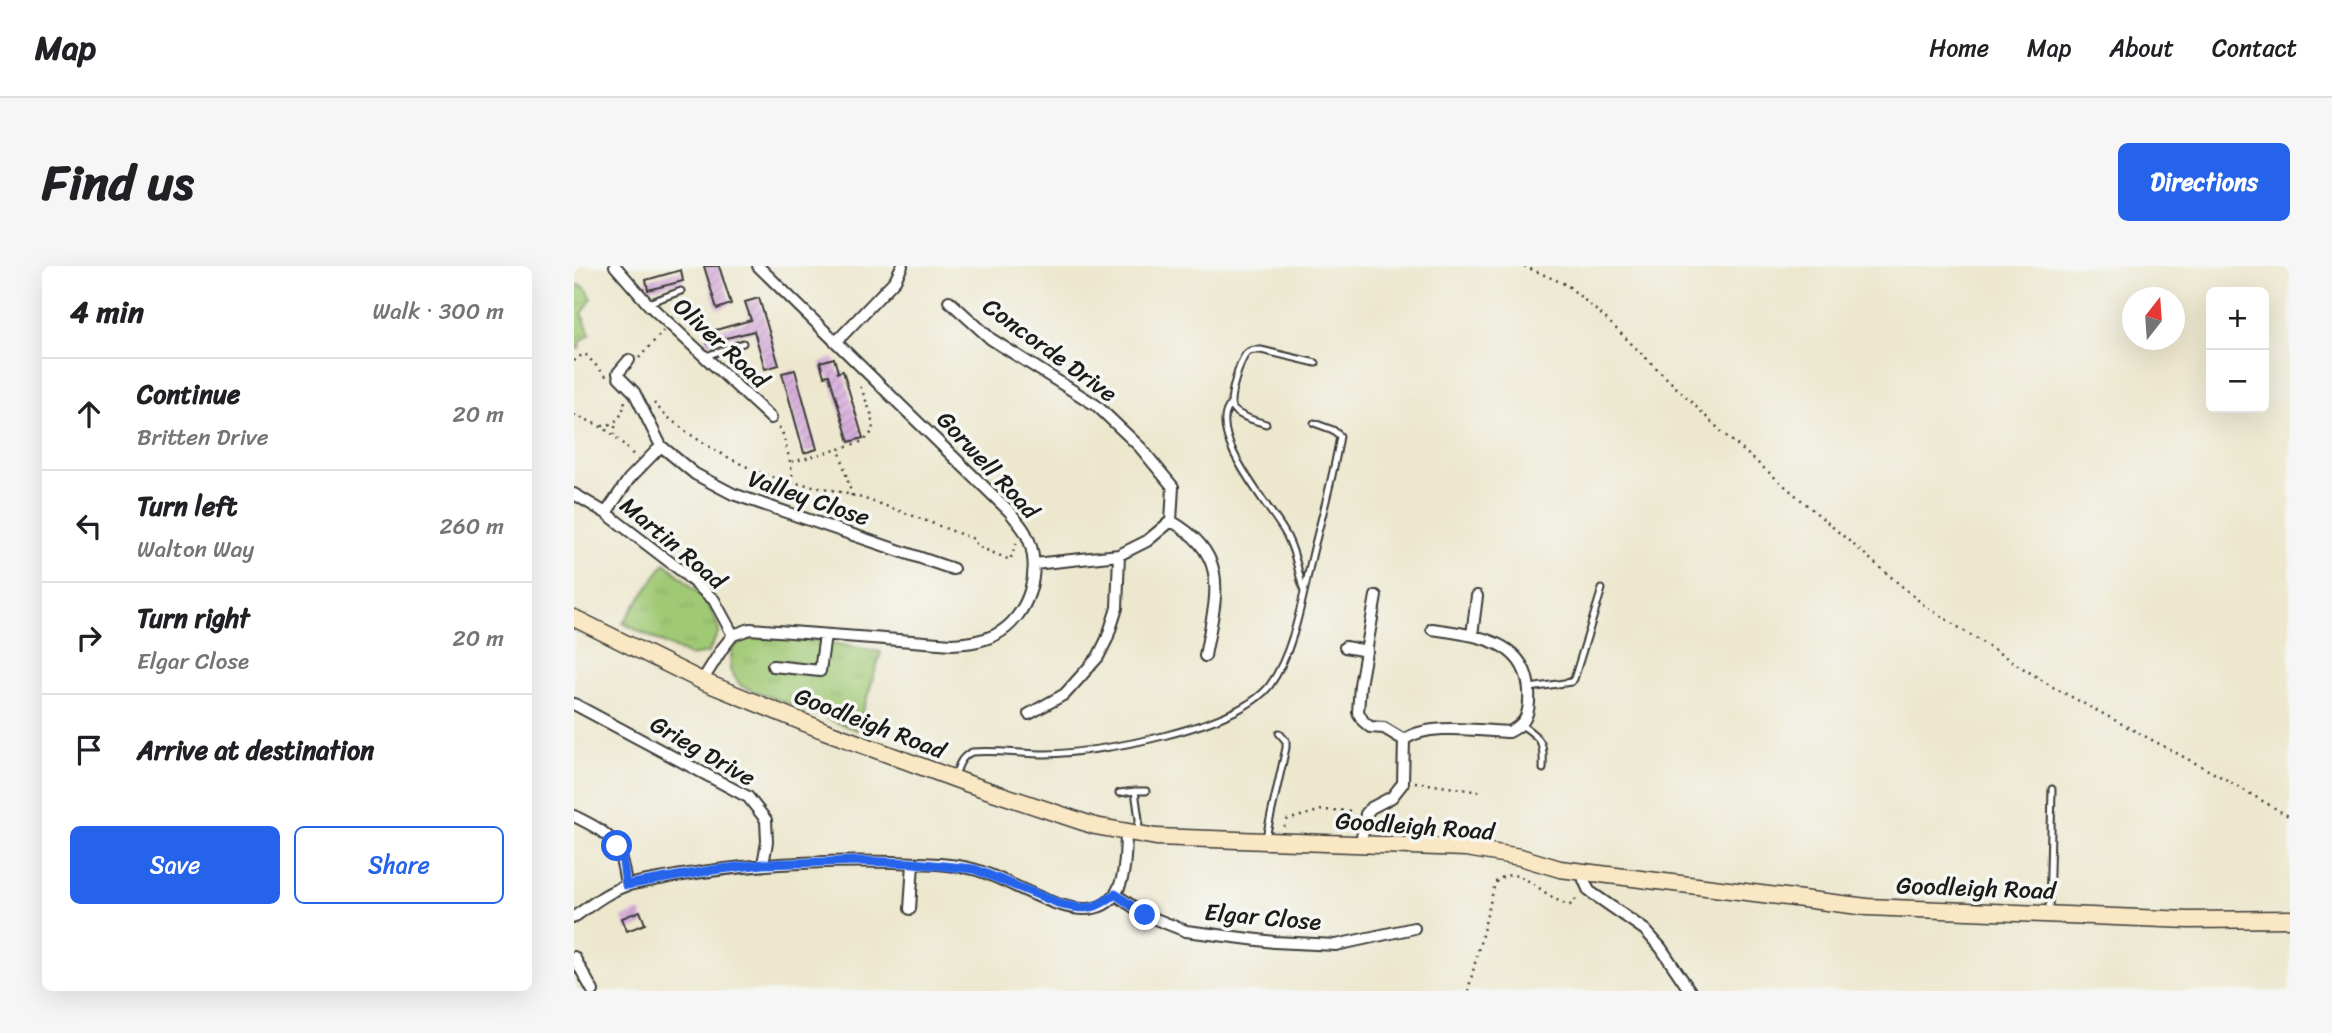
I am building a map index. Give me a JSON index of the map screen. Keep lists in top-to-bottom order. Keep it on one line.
{"streets":{"street":["Oliver Road","Concorde Drive","Gorwell Road","Valley Close","Martin Road","Goodleigh Road","Grieg Drive","Elgar Close"]},"crossings":[["Gorwell Road","Martin Road"]],"north":"top","page":{"header":"Map","nav":["Home","Map","About","Contact"],"title":"Find us","buttons":["Directions",["Save","Share"]],"heading":["4 min","Walk · 300 m"],"map_buttons":["+","−"],"list":[["Continue","Britten Drive","20 m"],["Turn left","Walton Way","260 m"],["Turn right","Elgar Close","20 m"],"Arrive at destination"]}}
